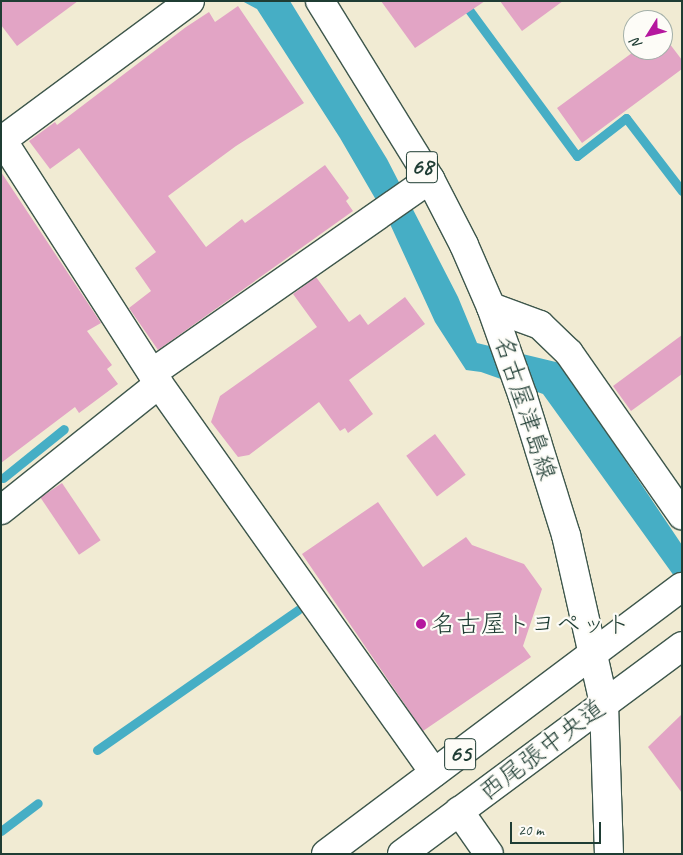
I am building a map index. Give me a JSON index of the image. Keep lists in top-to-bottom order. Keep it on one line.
{"streets":{"street":["68","名古屋津島線","西尾張中央道","65"]},"crossings":[["名古屋津島線","西尾張中央道"]],"places":["名古屋トヨペット"],"scale_bar":"20 m","north":"bottom left"}
